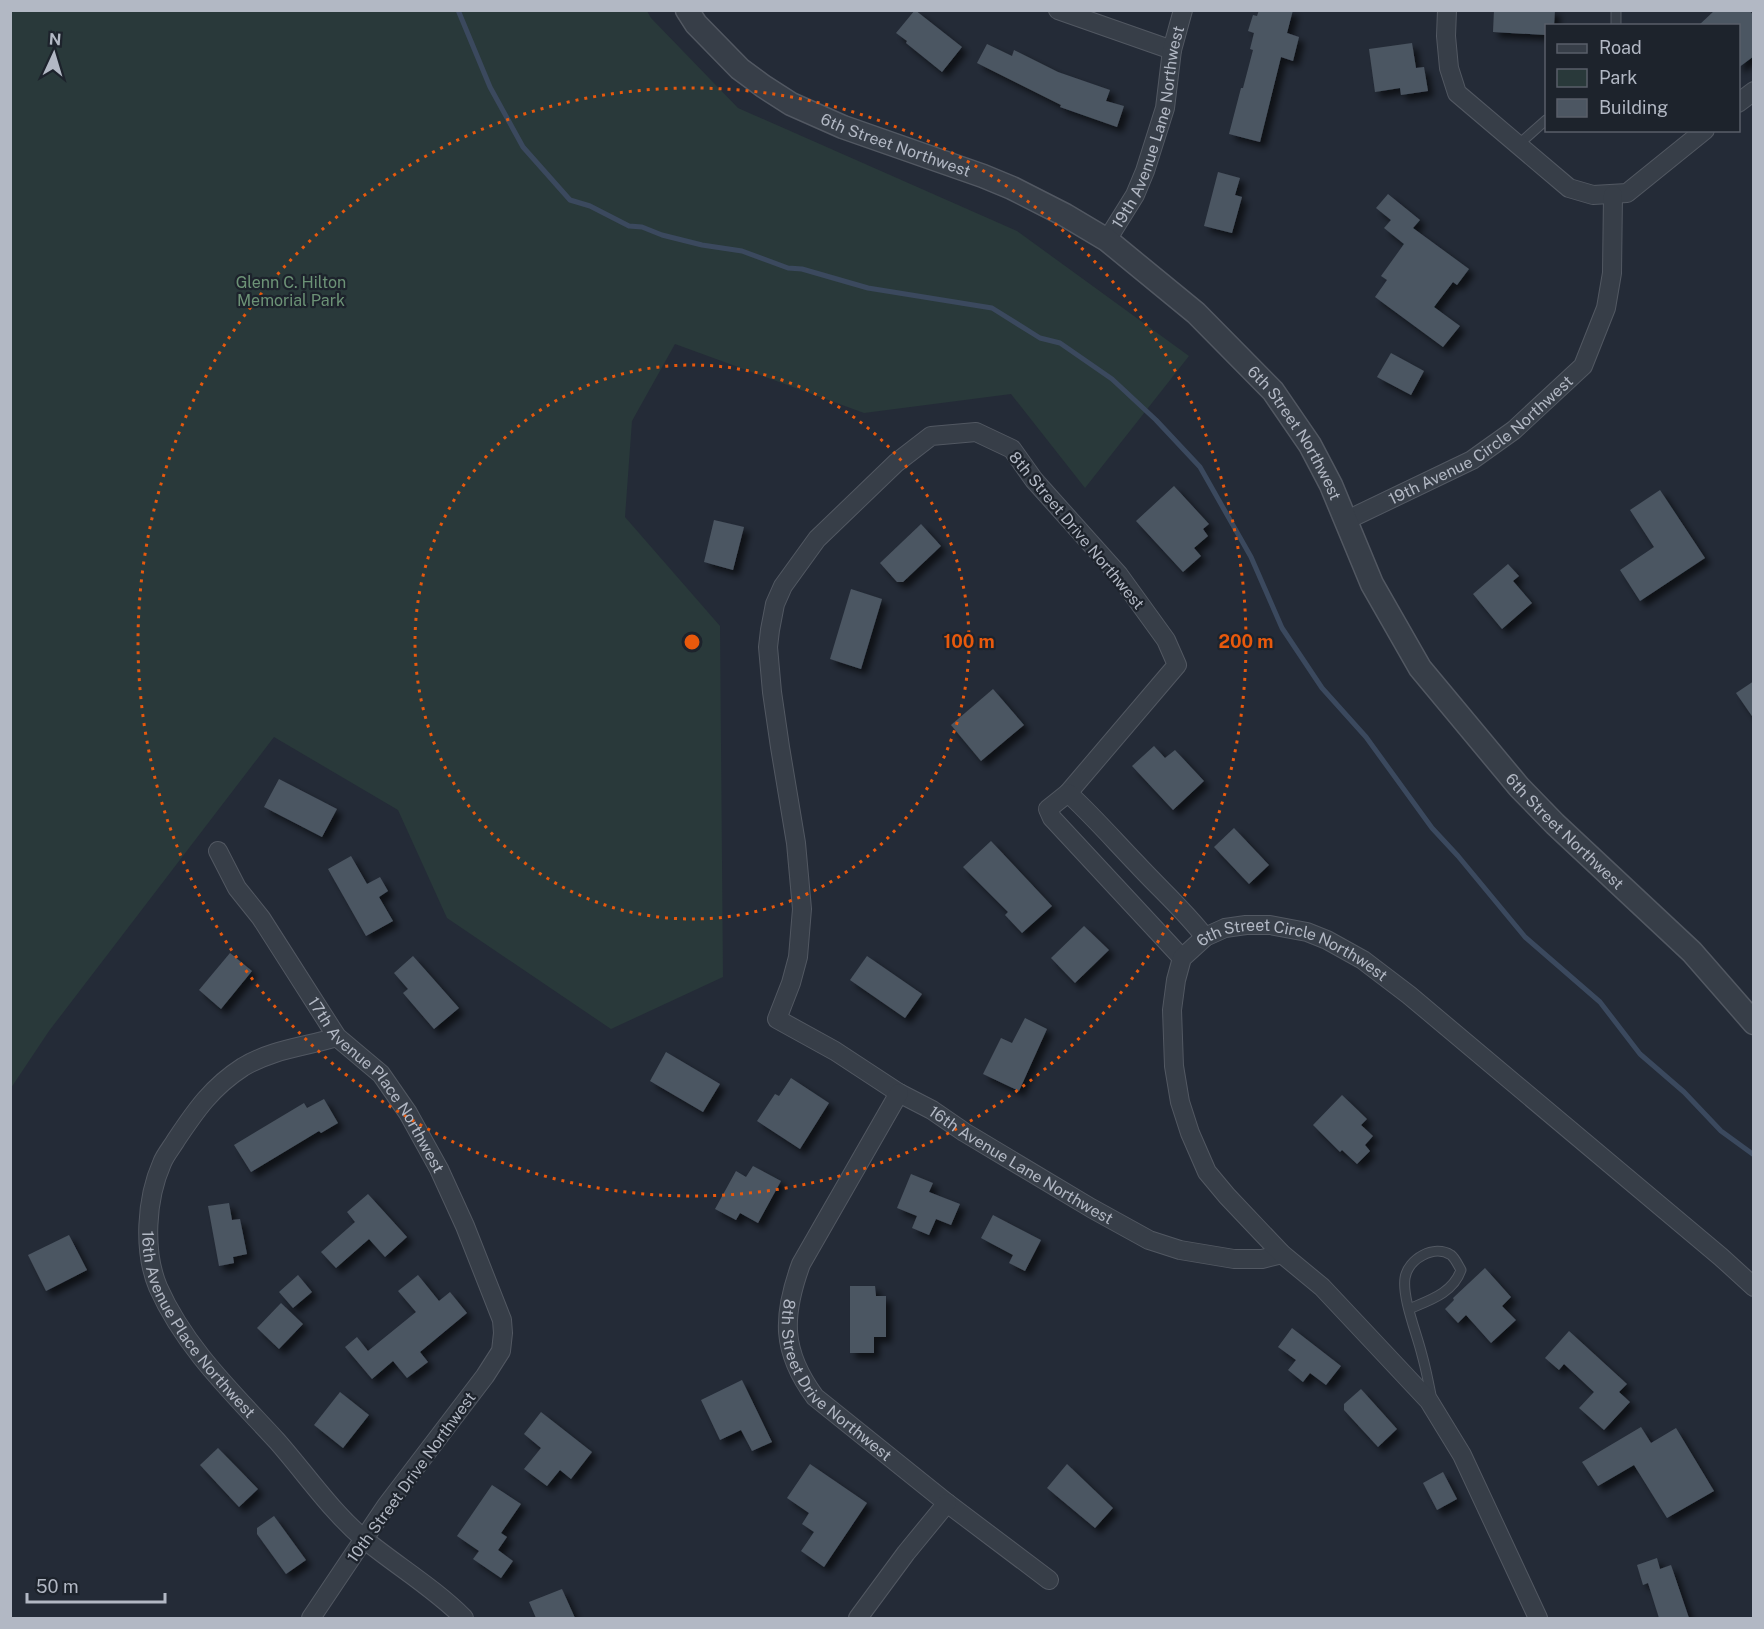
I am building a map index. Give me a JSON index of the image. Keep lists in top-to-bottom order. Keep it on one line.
{"streets":{"street":["19th Avenue Lane Northwest","6th Street Northwest","19th Avenue Circle Northwest","8th Street Drive Northwest","6th Street Circle Northwest","17th Avenue Place Northwest","16th Avenue Lane Northwest","16th Avenue Place Northwest","10th Street Drive Northwest"]},"crossings":[["19th Avenue Lane Northwest","6th Street Northwest"],["6th Street Northwest","19th Avenue Circle Northwest"],["8th Street Drive Northwest","16th Avenue Lane Northwest"],["6th Street Circle Northwest","16th Avenue Lane Northwest"],["17th Avenue Place Northwest","16th Avenue Place Northwest"],["17th Avenue Place Northwest","10th Street Drive Northwest"],["16th Avenue Place Northwest","10th Street Drive Northwest"]],"parks":["Glenn C. Hilton Memorial Park"],"legend":["Road","Park","Building"],"scale_bar":"50 m","north":"top","rings":["100 m","200 m"]}
